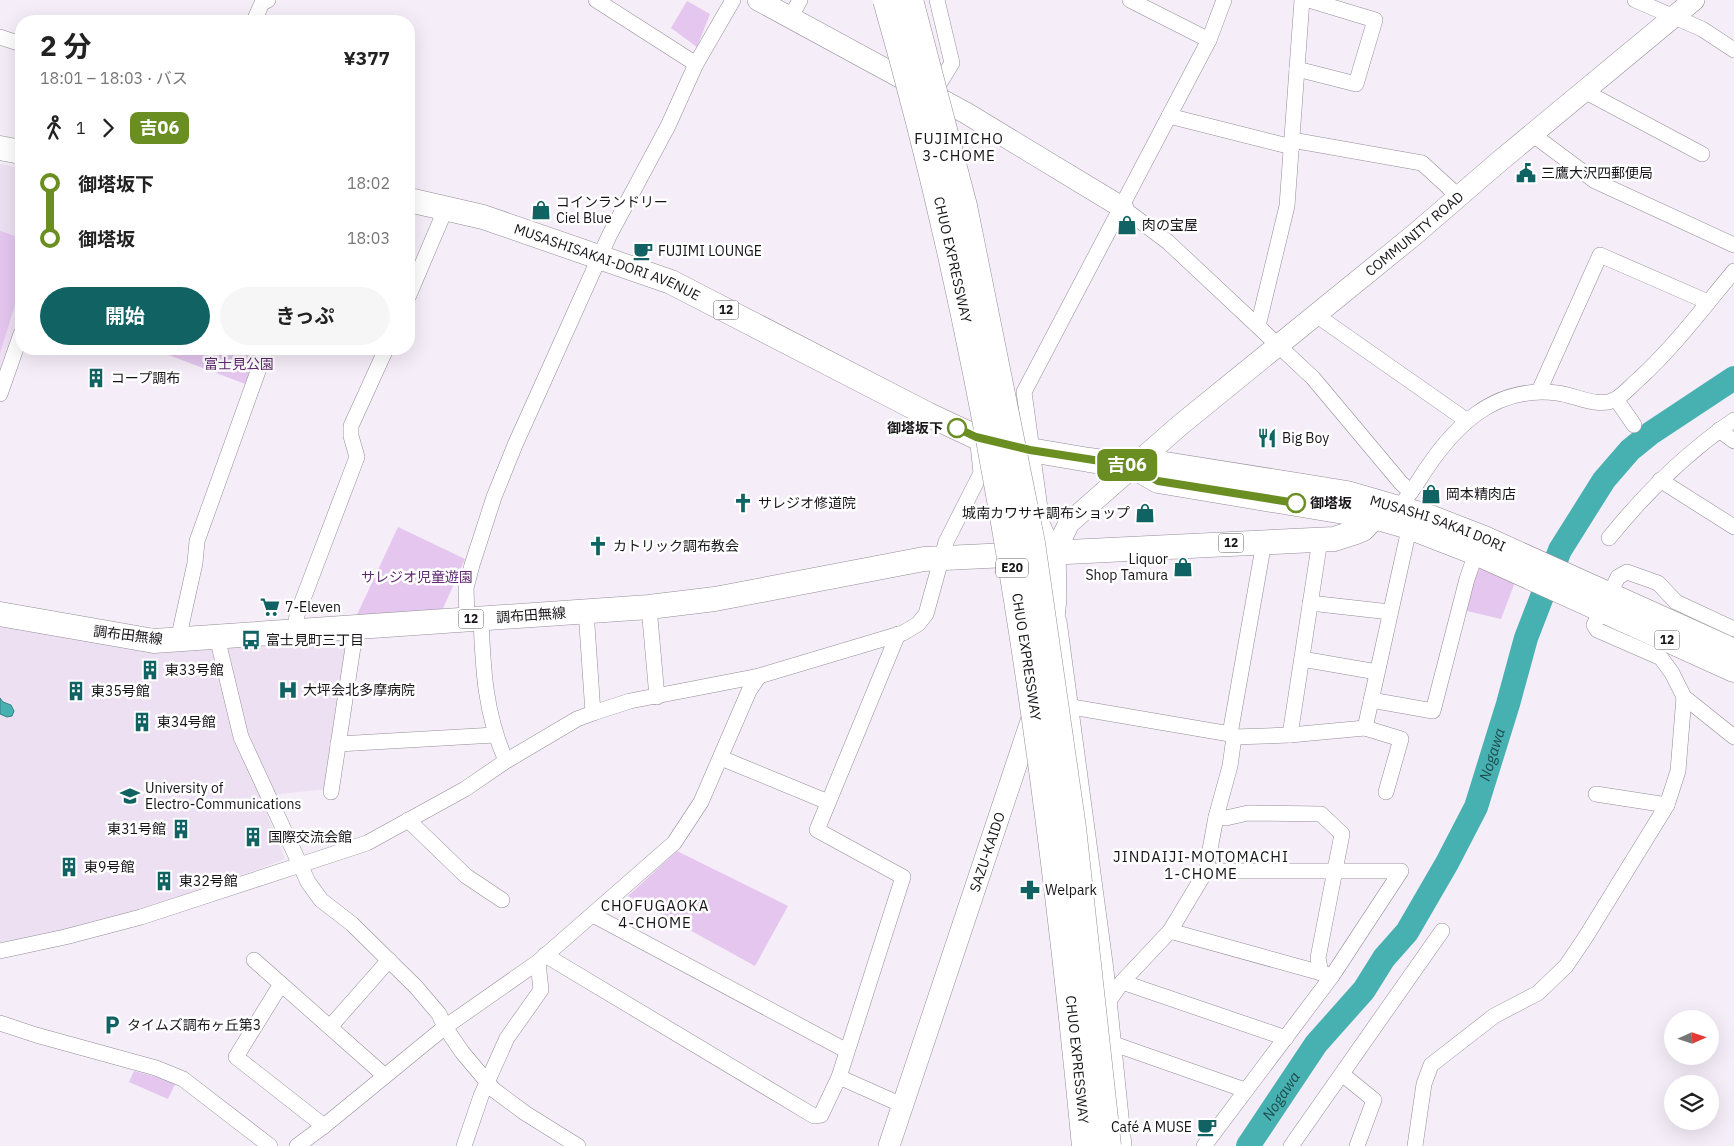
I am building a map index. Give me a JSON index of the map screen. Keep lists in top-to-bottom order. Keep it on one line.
{"streets":{"highway":["CHUO EXPRESSWAY","E20"],"main road":["MUSASHISAKAI-DORI AVENUE","12","MUSASHI SAKAI DORI","調布田無線"],"street":["COMMUNITY ROAD","SAZU-KAIDO"]},"crossings":[["COMMUNITY ROAD","CHUO EXPRESSWAY"],["COMMUNITY ROAD","MUSASHISAKAI-DORI AVENUE"],["COMMUNITY ROAD","12"],["COMMUNITY ROAD","MUSASHI SAKAI DORI"],["COMMUNITY ROAD","SAZU-KAIDO"],["CHUO EXPRESSWAY","12"],["CHUO EXPRESSWAY","SAZU-KAIDO"],["MUSASHISAKAI-DORI AVENUE","MUSASHI SAKAI DORI"],["12","MUSASHI SAKAI DORI"],["12","調布田無線"],["12","SAZU-KAIDO"]],"districts":["FUJIMICHO 3-CHOME","JINDAIJI-MOTOMACHI 1-CHOME","CHOFUGAOKA 4-CHOME"],"water":["Nogawa"],"parks":["富士見公園","サレジオ児童遊園"],"places":{"public building":["三鷹大沢四郵便局"],"shop":["コインランドリー Ciel Blue","肉の宝屋","岡本精肉店","城南カワサキ調布ショップ","Liquor Shop Tamura"],"cafe":["FUJIMI LOUNGE","Café A MUSE"],"building":["コープ調布","東33号館","東35号館","東34号館","東31号館","国際交流会館","東9号館","東32号館"],"other":["御塔坂下","御塔坂"],"restaurant":["Big Boy"],"church":["サレジオ修道院","カトリック調布教会"],"supermarket":["7-Eleven"],"bus stop":["富士見町三丁目"],"hospital":["大坪会北多摩病院"],"school or university":["University of Electro-Communications"],"pharmacy":["Welpark"],"parking":["タイムズ調布ヶ丘第3"]},"lines":["bus line 吉06"],"north":"right","page":{"on_map":"吉06","heading":["2 分","18:01 – 18:03 · バス","¥377"],"legs":["1","吉06"],"list":[{"name":"御塔坂下","value":"18:02"},{"name":"御塔坂","value":"18:03"}],"buttons":["開始","きっぷ"]}}
